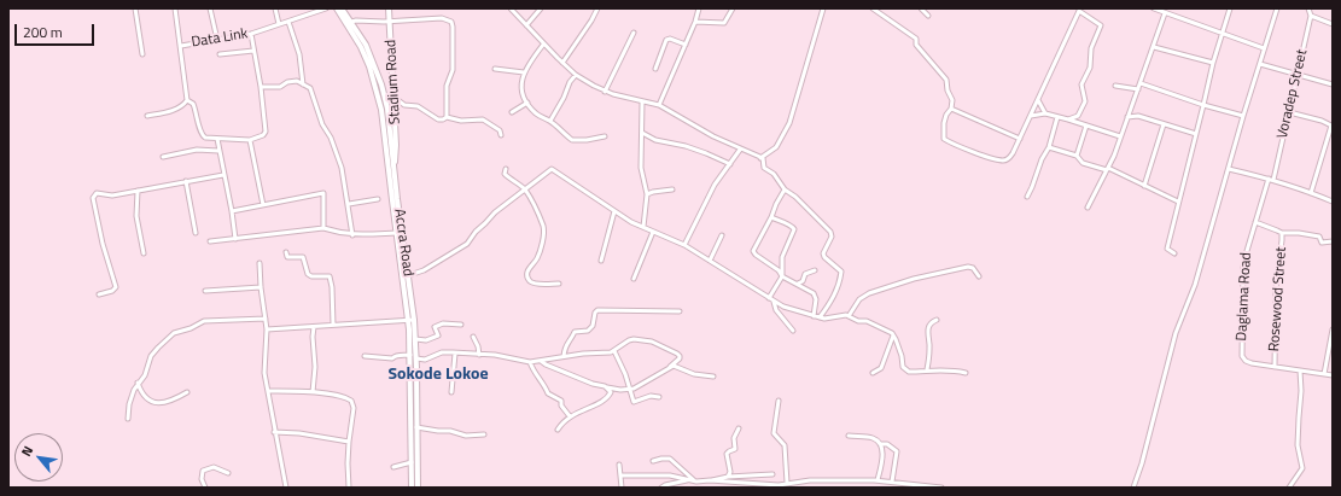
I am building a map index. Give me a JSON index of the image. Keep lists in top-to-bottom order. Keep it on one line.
{"streets":{"main road":["Stadium Road","Accra Road"],"street":["Data Link","Voradep Street","Daglama Road","Rosewood Street"]},"crossings":[["Stadium Road","Accra Road"],["Voradep Street","Daglama Road"],["Daglama Road","Rosewood Street"]],"districts":["Sokode Lokoe"],"scale_bar":"200 m","north":"top left"}
